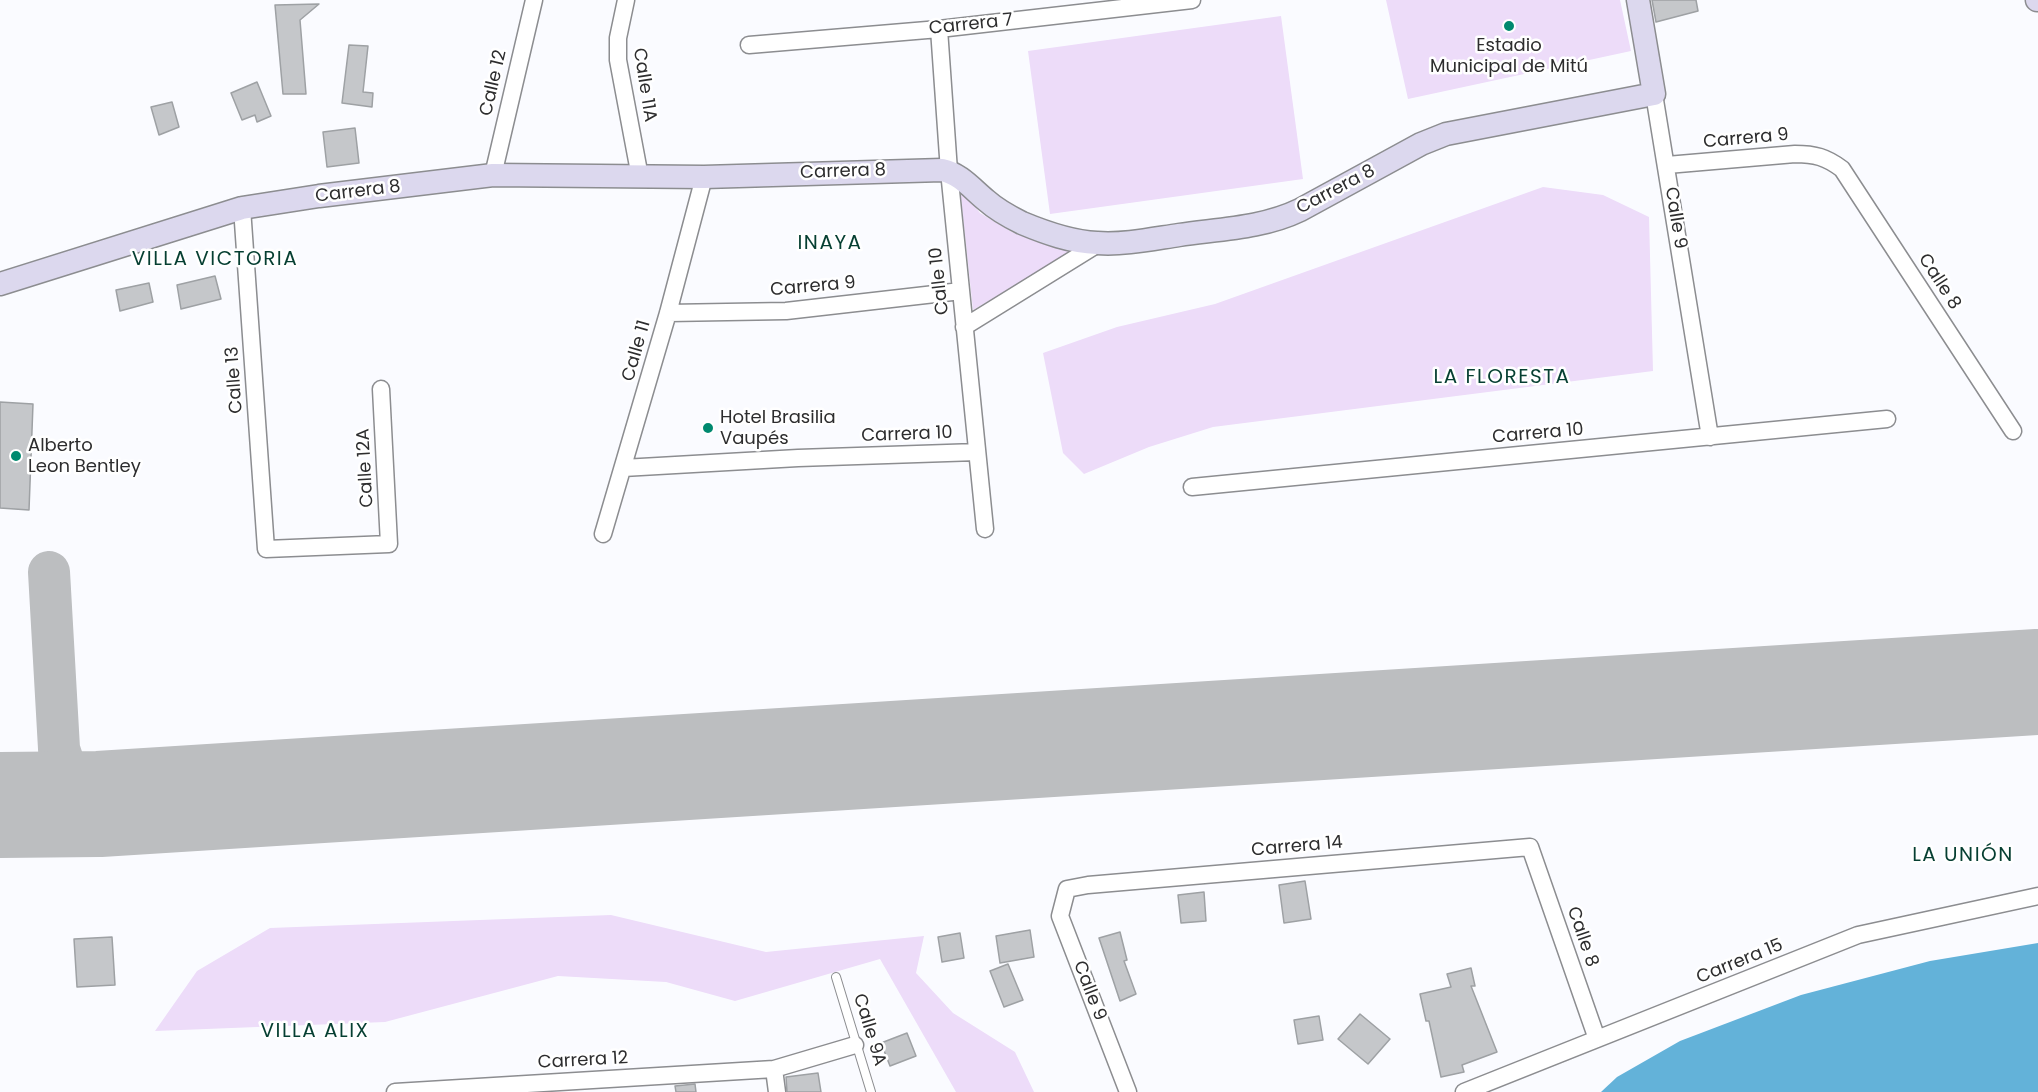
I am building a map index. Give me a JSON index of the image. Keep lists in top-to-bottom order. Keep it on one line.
{"streets":{"street":["Carrera 7","Calle 12","Calle 11A","Carrera 9","Carrera 8","Calle 9","Calle 10","Calle 8","Calle 11","Calle 13","Carrera 10","Calle 12A","Carrera 14","Carrera 15","Carrera 12"],"lane":["Calle 9A"]},"crossings":[["Carrera 7","Calle 10"],["Calle 12","Carrera 8"],["Calle 11A","Carrera 8"],["Carrera 9","Calle 9"],["Carrera 9","Calle 10"],["Carrera 9","Calle 8"],["Carrera 9","Calle 11"],["Carrera 8","Calle 9"],["Carrera 8","Calle 10"],["Carrera 8","Calle 11"],["Carrera 8","Calle 13"],["Calle 9","Carrera 10"],["Calle 9","Carrera 14"],["Calle 10","Carrera 10"],["Calle 8","Carrera 14"],["Calle 8","Carrera 15"],["Calle 11","Carrera 10"],["Calle 13","Calle 12A"],["Calle 9A","Carrera 12"]],"districts":["INAYA","VILLA VICTORIA","LA FLORESTA","LA UNIÓN","VILLA ALIX"],"places":["Estadio Municipal de Mitú","Hotel Brasilia Vaupés","Alberto Leon Bentley"]}
